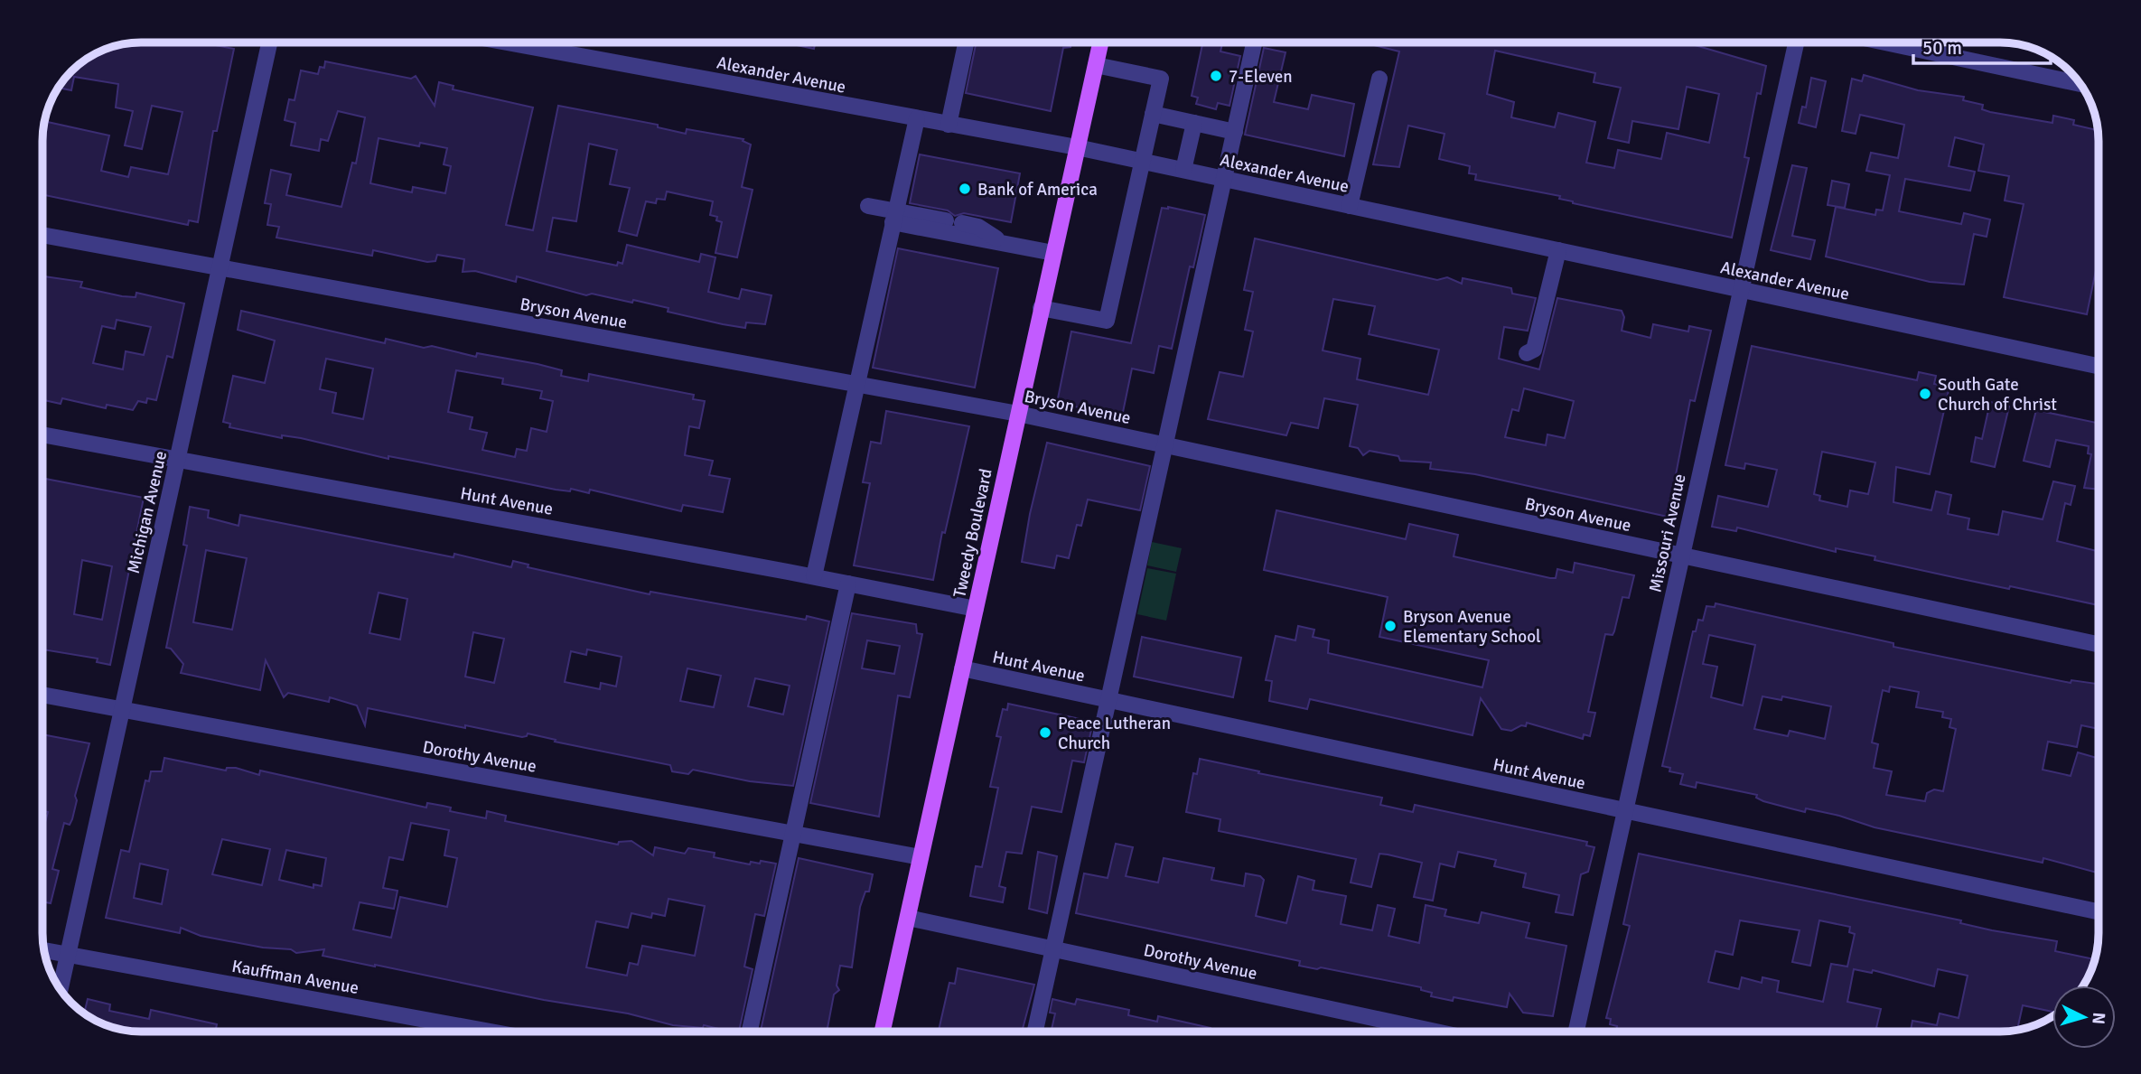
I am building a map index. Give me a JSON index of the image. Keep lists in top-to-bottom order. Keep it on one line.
{"streets":{"main road":["Tweedy Boulevard"],"street":["Alexander Avenue","Bryson Avenue","Hunt Avenue","Michigan Avenue","Missouri Avenue","Dorothy Avenue","Kauffman Avenue"]},"crossings":[["Alexander Avenue","Tweedy Boulevard"],["Alexander Avenue","Missouri Avenue"],["Bryson Avenue","Michigan Avenue"],["Bryson Avenue","Tweedy Boulevard"],["Bryson Avenue","Missouri Avenue"],["Hunt Avenue","Michigan Avenue"],["Hunt Avenue","Tweedy Boulevard"],["Hunt Avenue","Missouri Avenue"],["Michigan Avenue","Dorothy Avenue"],["Michigan Avenue","Kauffman Avenue"],["Tweedy Boulevard","Dorothy Avenue"]],"places":["7-Eleven","Bank of America","South Gate Church of Christ","Bryson Avenue Elementary School","Peace Lutheran Church"],"scale_bar":"50 m","north":"right"}
